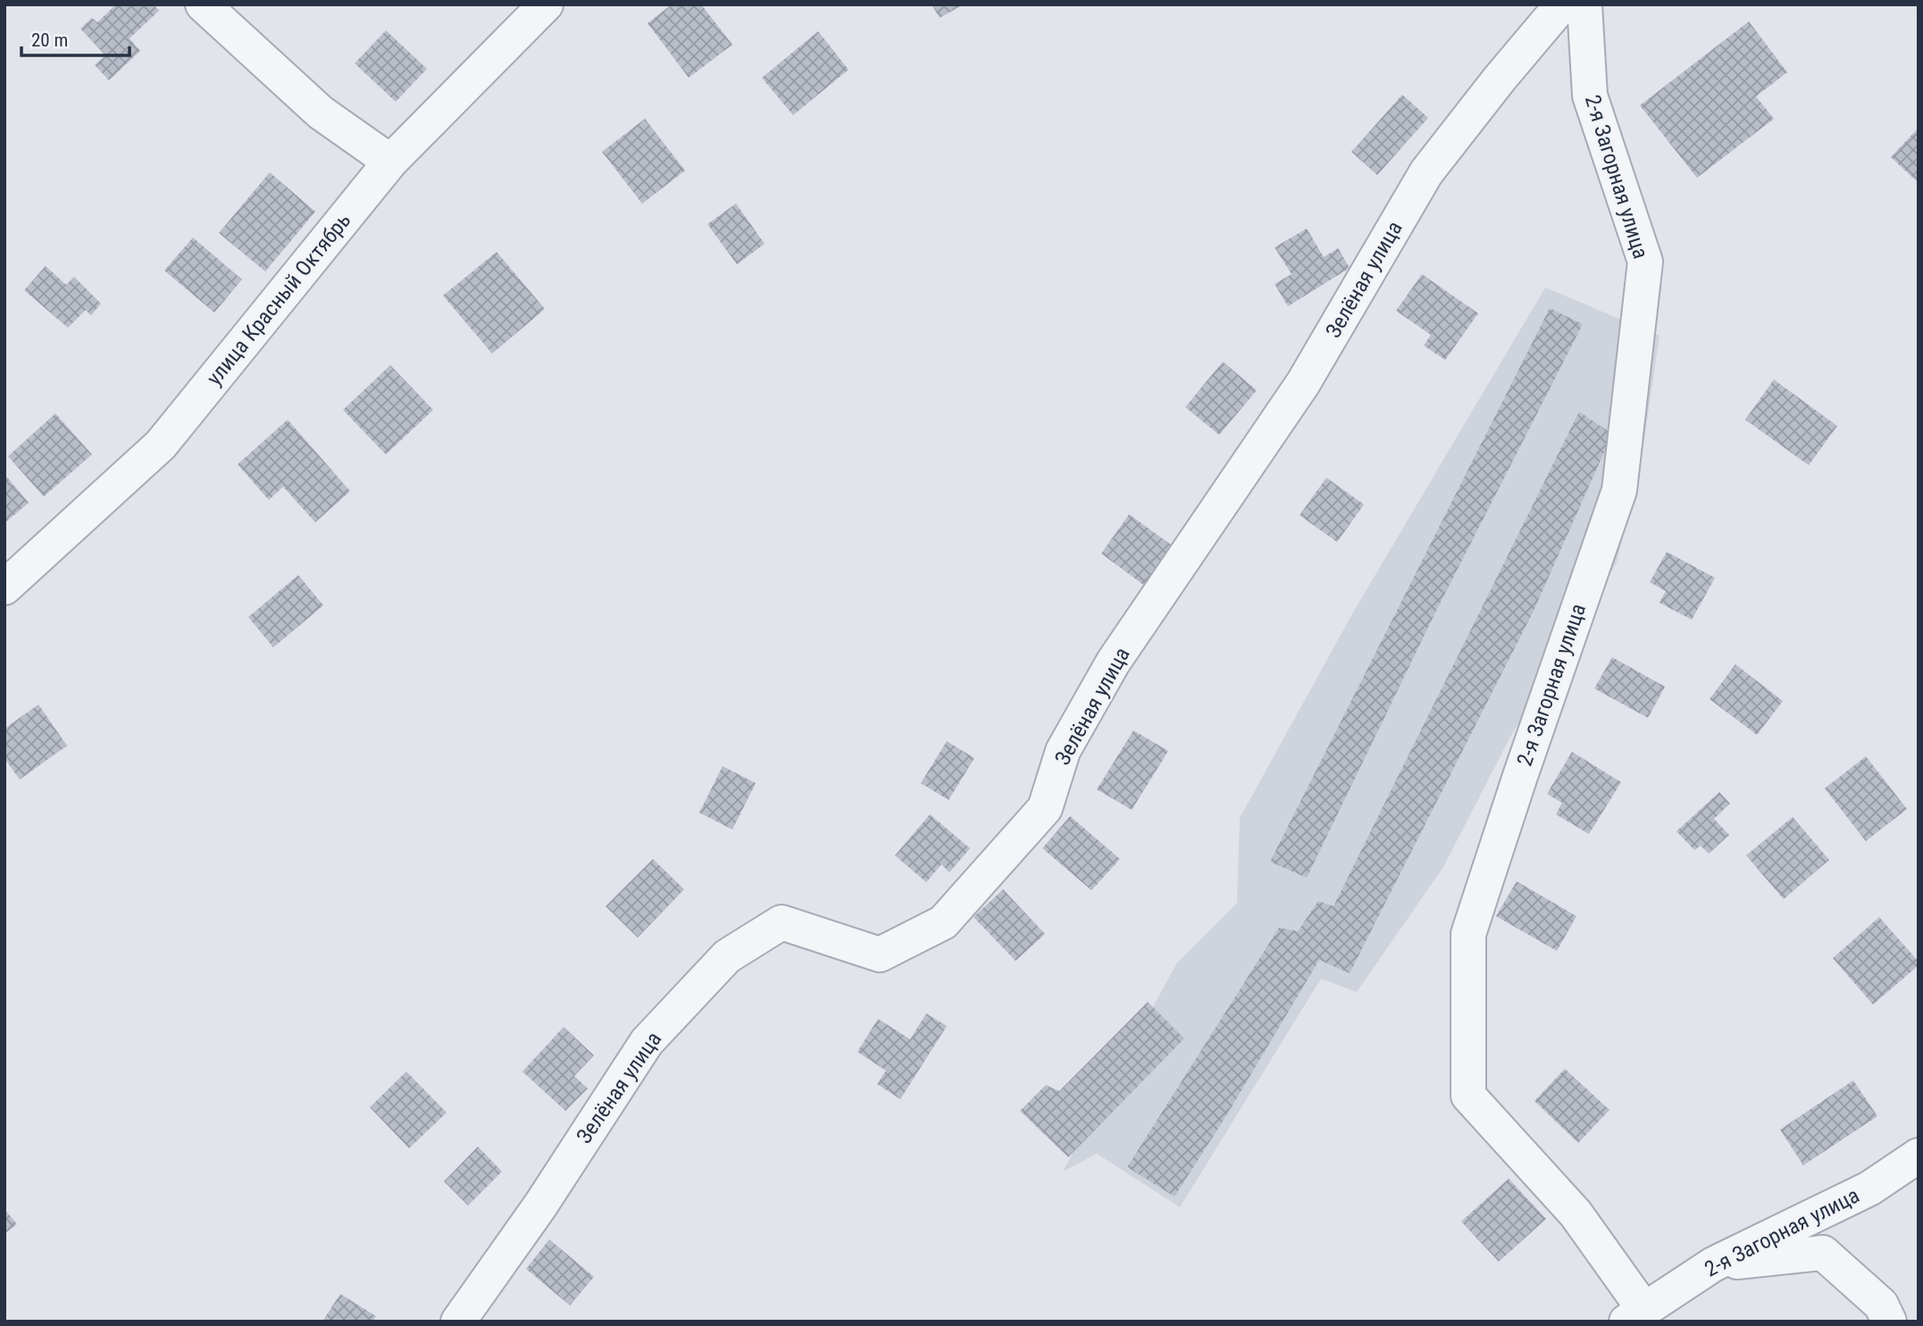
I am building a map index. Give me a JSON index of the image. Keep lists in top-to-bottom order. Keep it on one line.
{"streets":{"street":["2-я Загорная улица","Зелёная улица","улица Красный Октябрь"]},"scale_bar":"20 m"}
